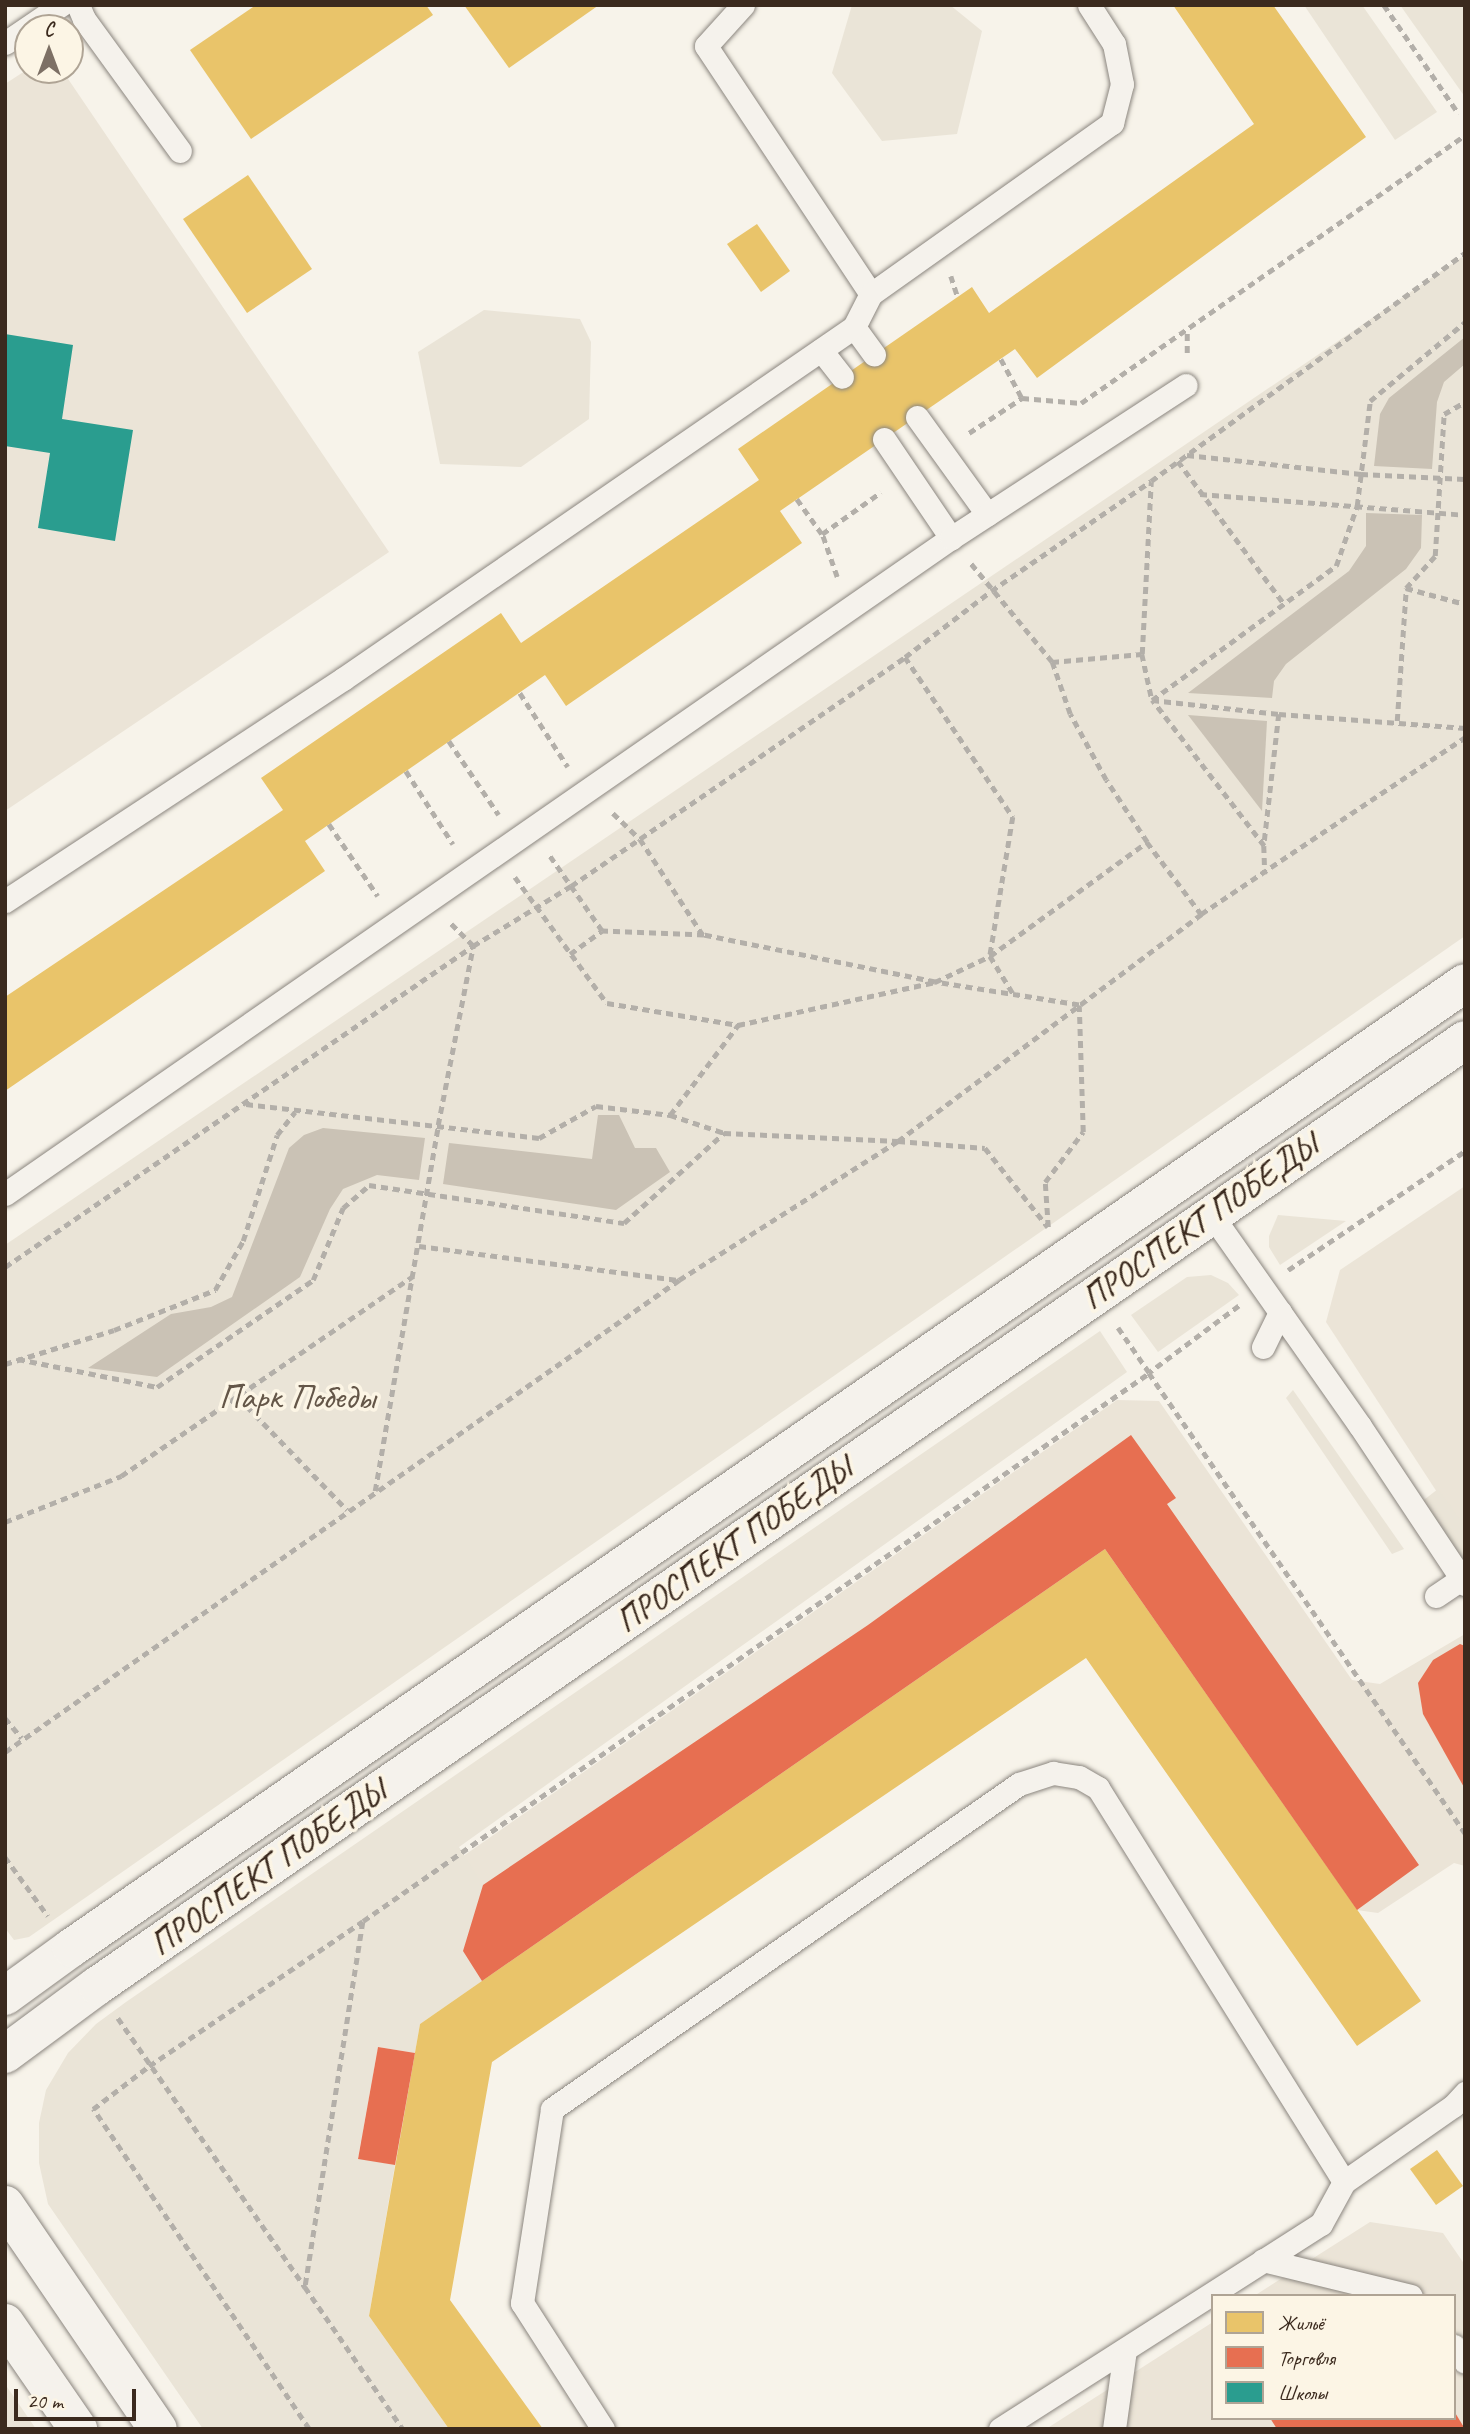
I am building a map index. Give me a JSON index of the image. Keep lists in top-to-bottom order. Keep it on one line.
{"streets":{"main road":["ПРОСПЕКТ ПОБЕДЫ"]},"parks":["Парк Победы"],"legend":["Жильё","Торговля","Школы"],"scale_bar":"20 m","north":"top"}
